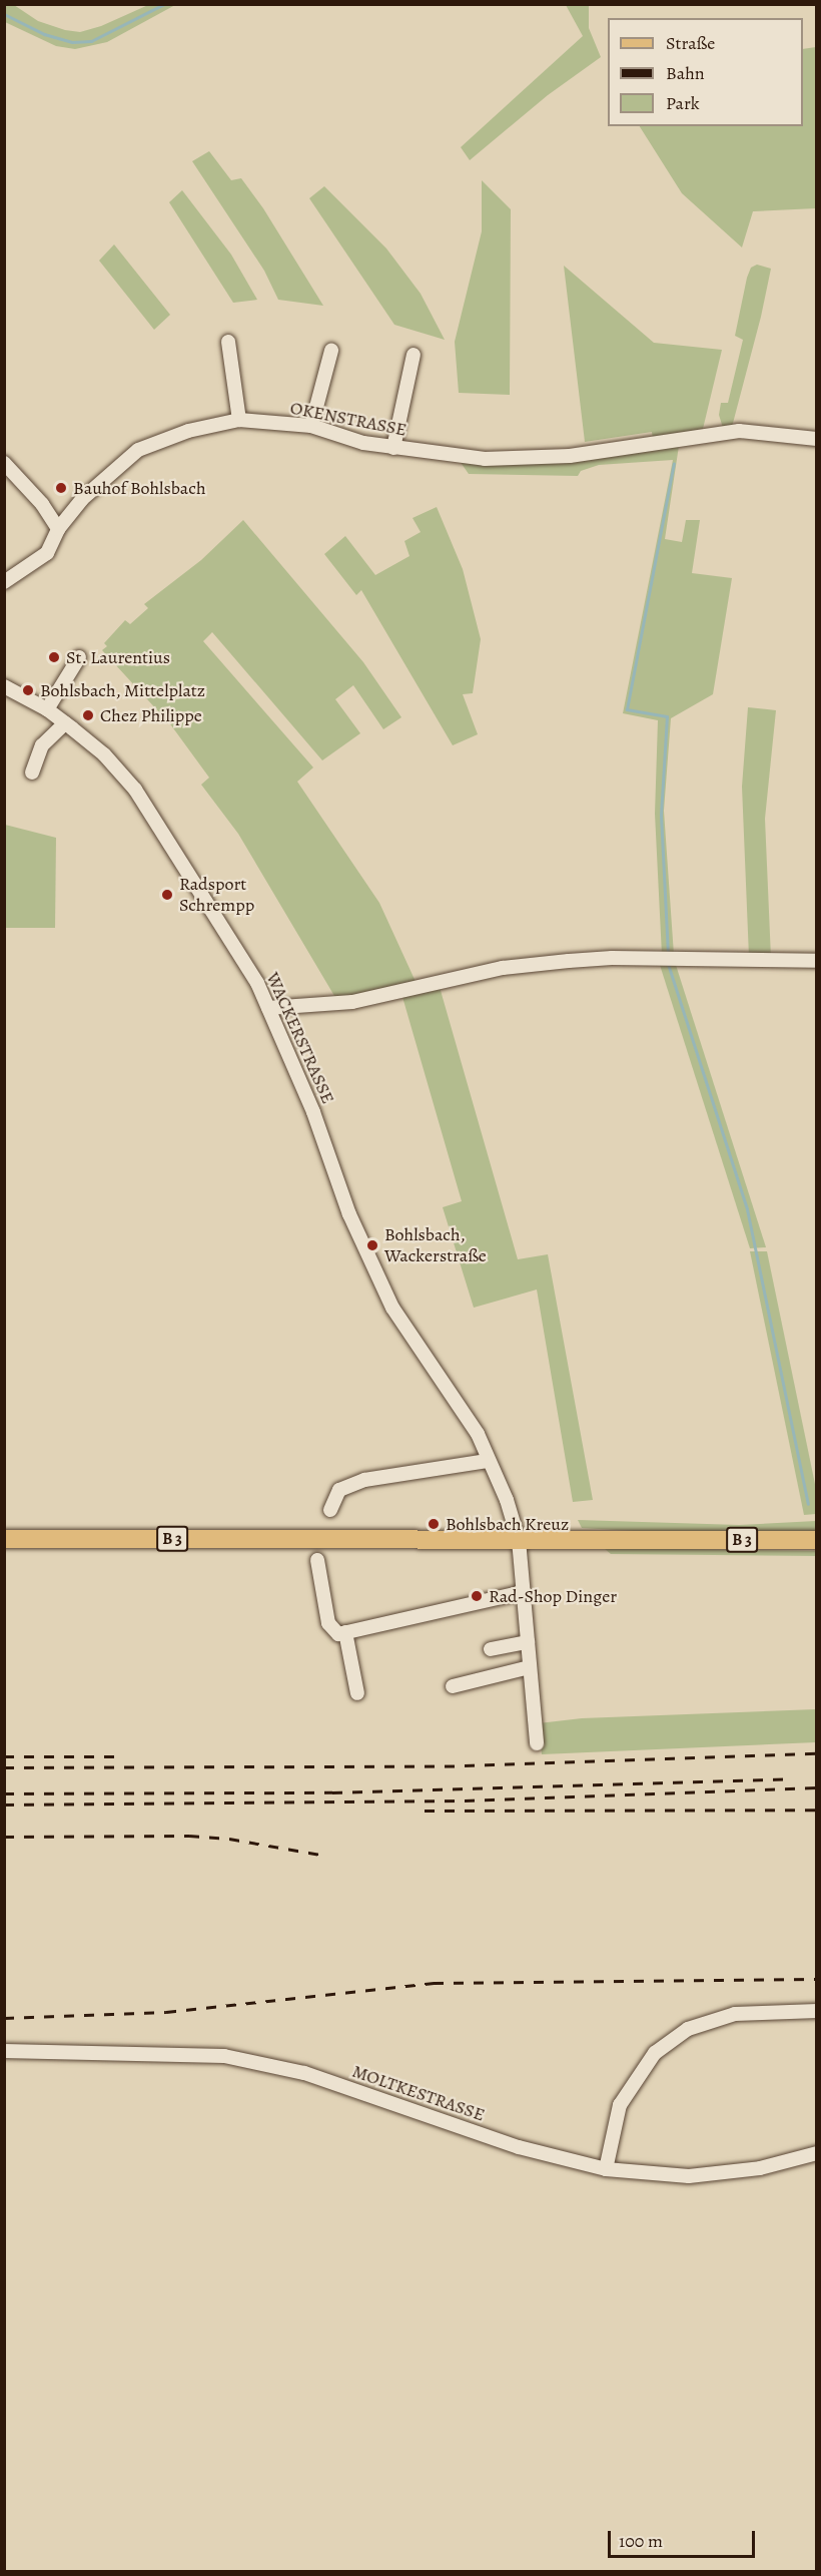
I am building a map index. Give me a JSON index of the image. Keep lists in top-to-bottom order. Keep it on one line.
{"streets":{"main road":["B 3"],"street":["OKENSTRASSE","WACKERSTRASSE","MOLTKESTRASSE"]},"crossings":[["WACKERSTRASSE","B 3"]],"places":["Bauhof Bohlsbach","St. Laurentius","Bohlsbach, Mittelplatz","Chez Philippe","Radsport Schrempp","Bohlsbach, Wackerstraße","Bohlsbach Kreuz","Rad-Shop Dinger"],"legend":["Straße","Bahn","Park"],"scale_bar":"100 m"}
